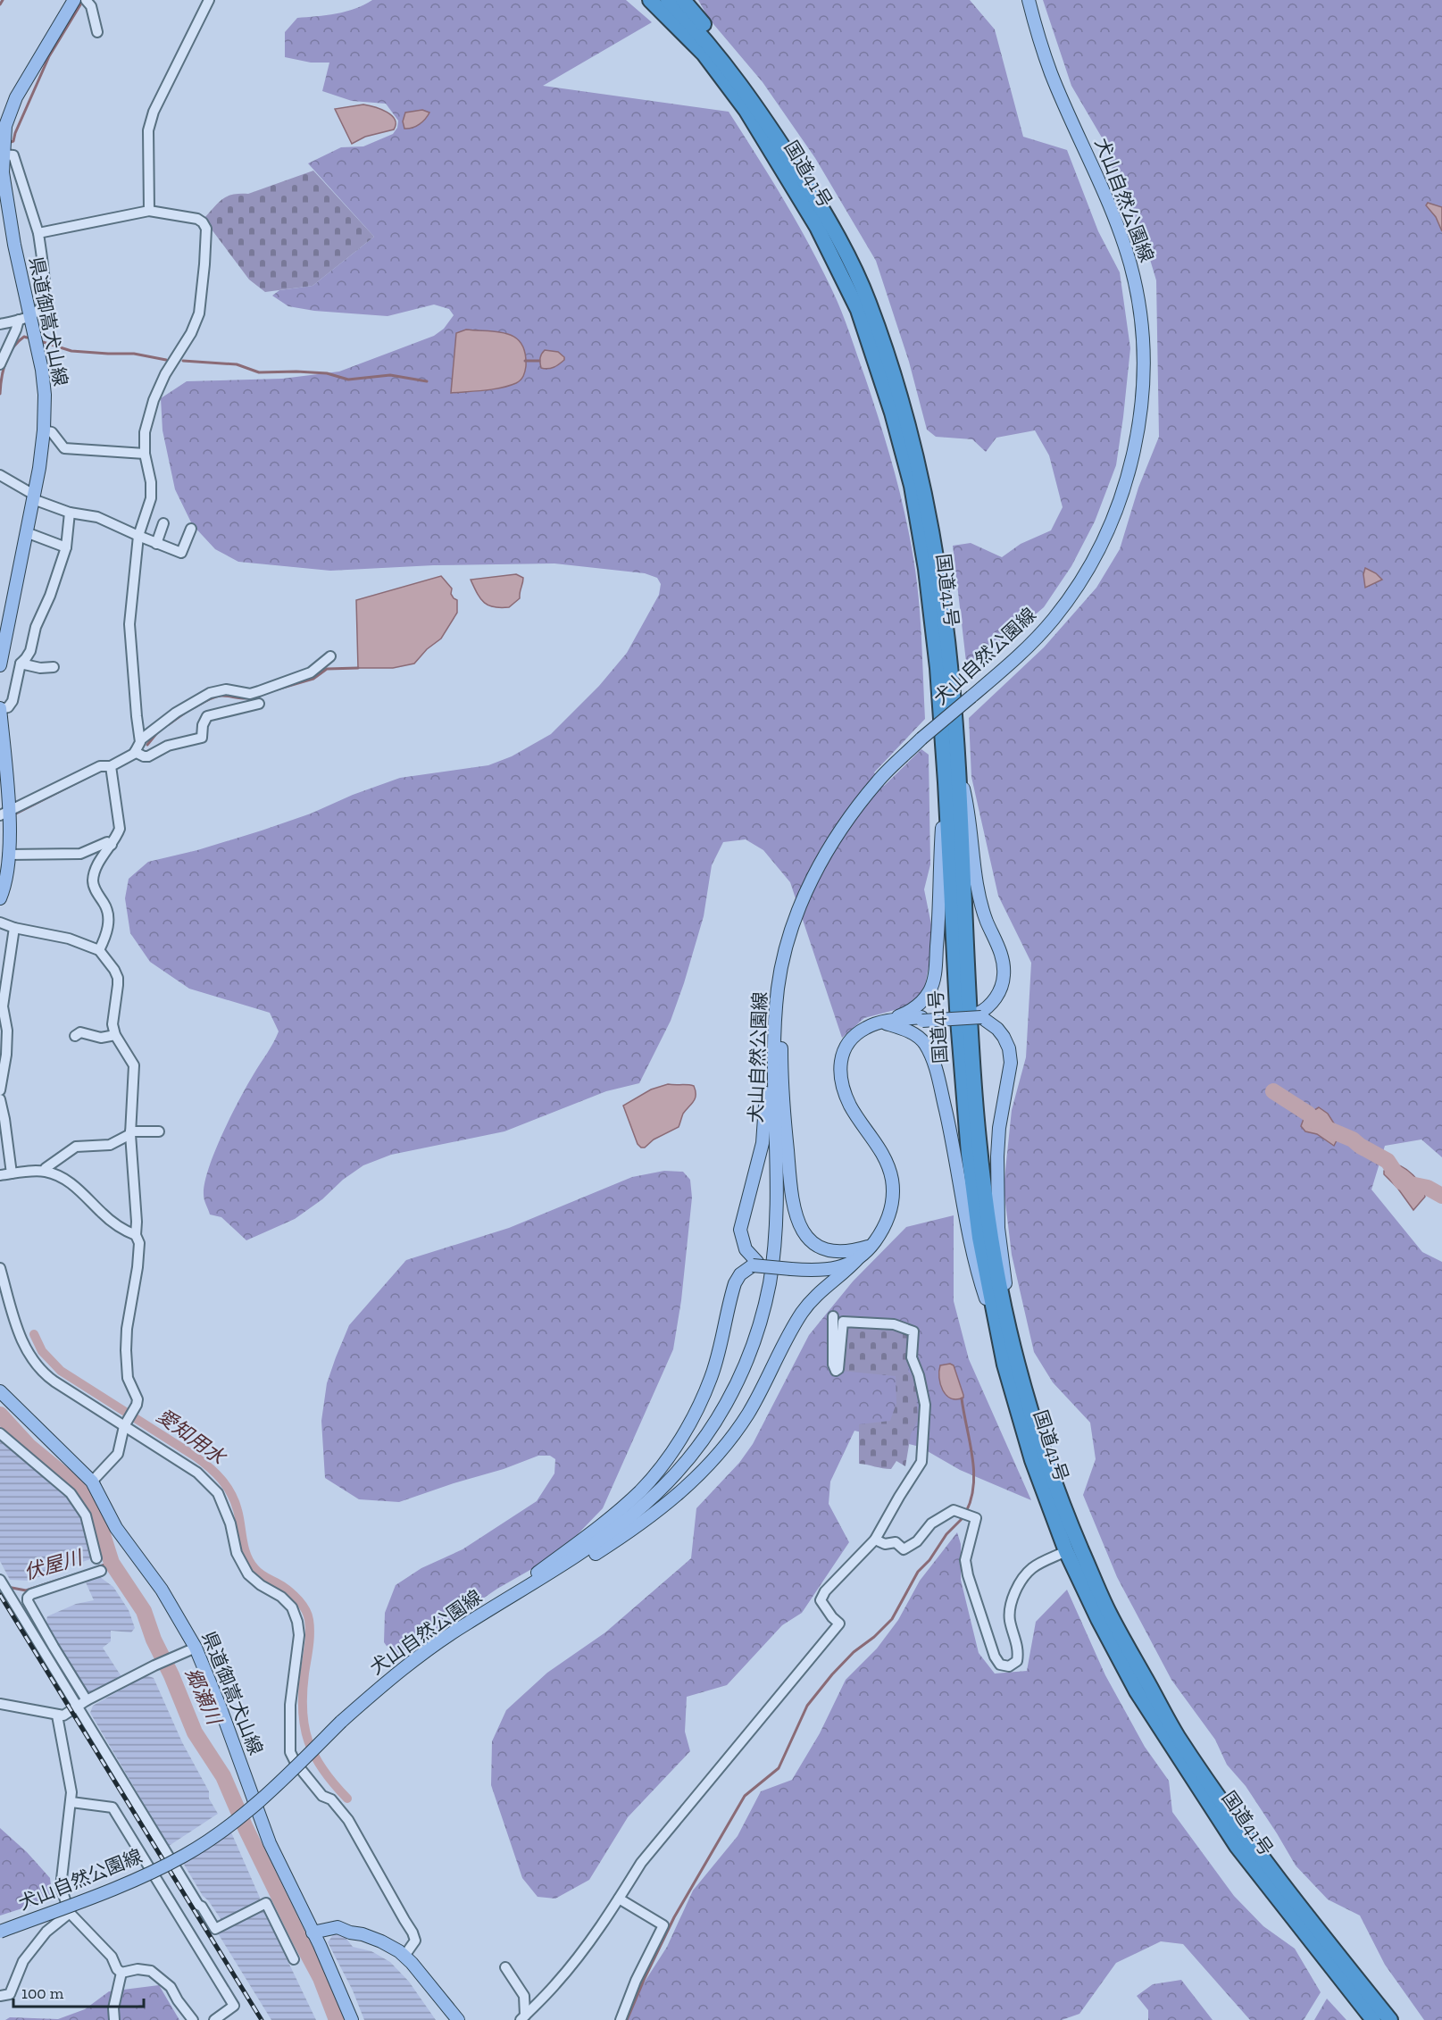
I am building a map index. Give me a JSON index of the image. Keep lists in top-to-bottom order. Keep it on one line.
{"streets":{"highway":["国道41号"],"main road":["犬山自然公園線","県道御嵩犬山線"]},"water":["愛知用水","伏屋川","郷瀬川"],"scale_bar":"100 m"}
